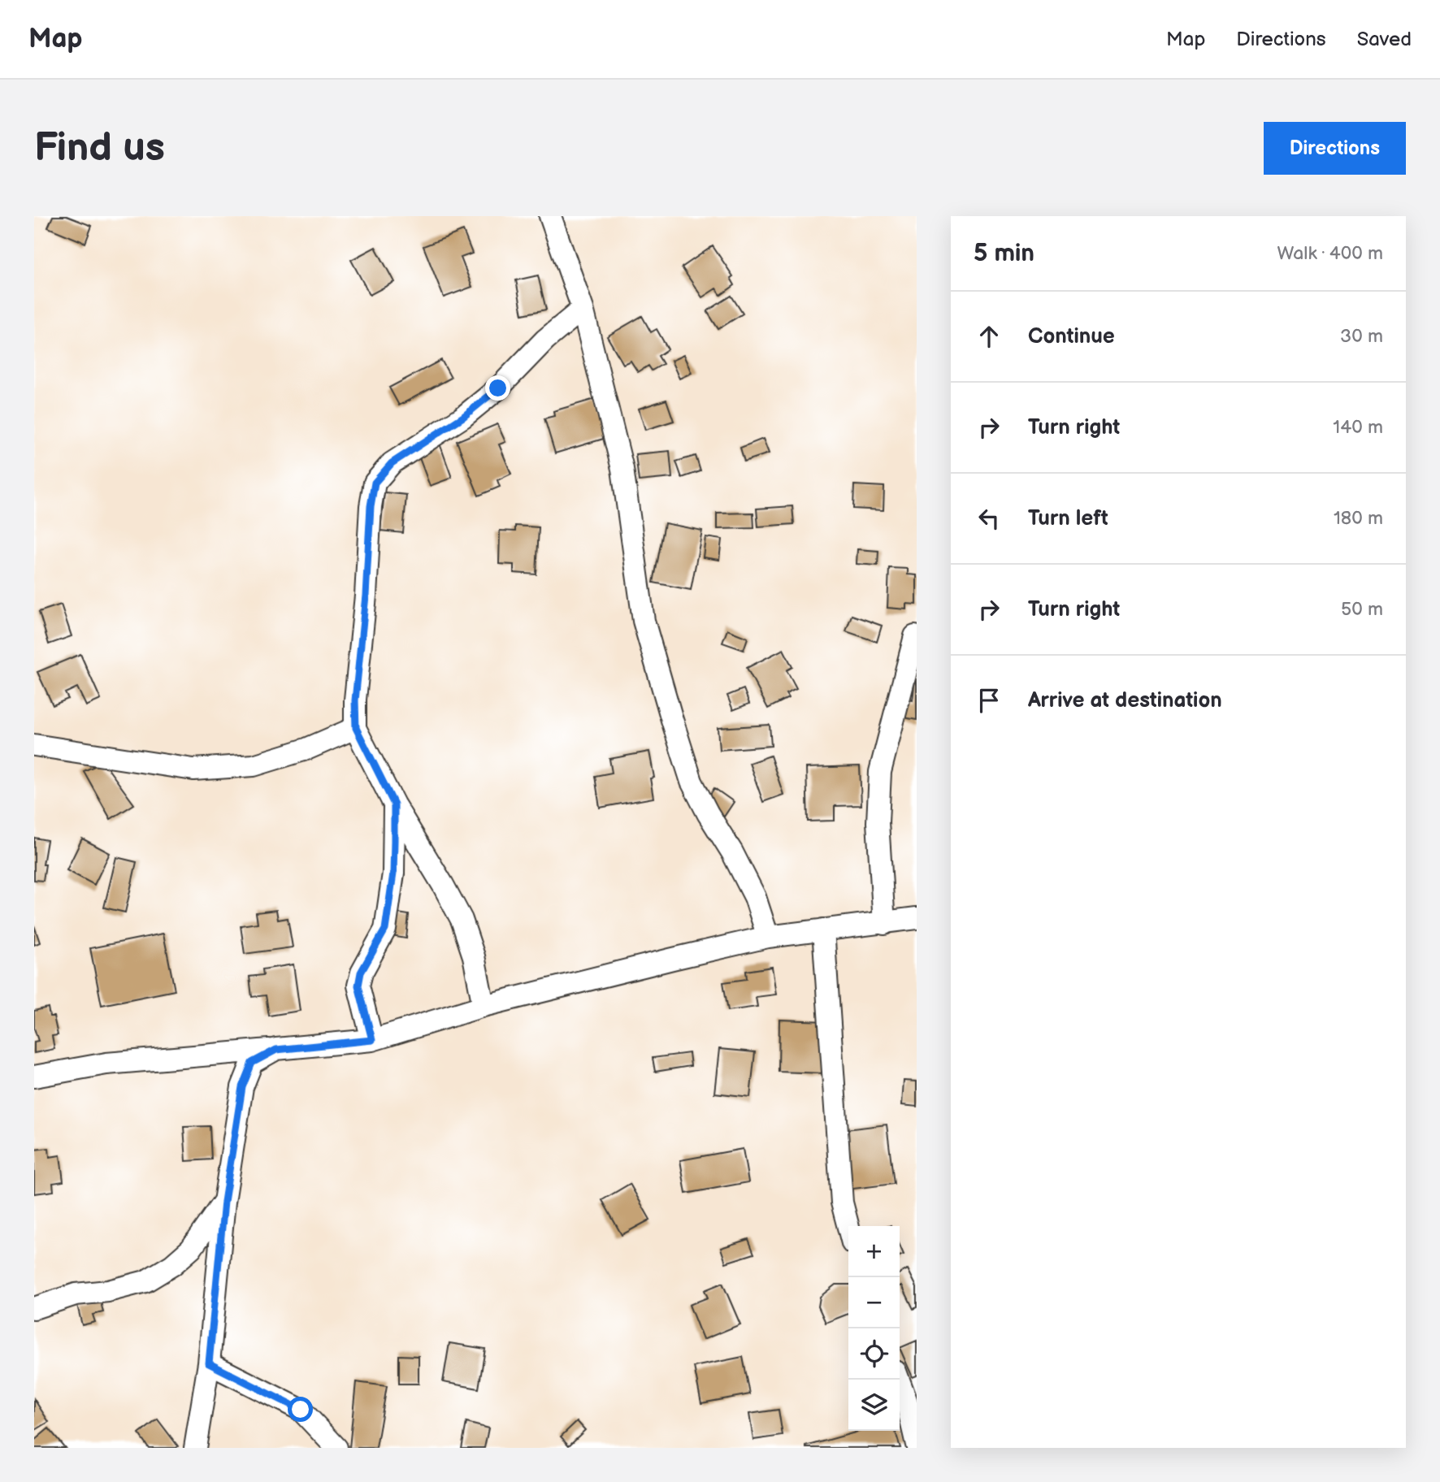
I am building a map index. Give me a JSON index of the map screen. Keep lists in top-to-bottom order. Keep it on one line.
{"page":{"header":"Map","nav":["Map","Directions","Saved"],"buttons":"Directions","title":"Find us","heading":["5 min","Walk · 400 m"],"list":[["Continue","30 m"],["Turn right","140 m"],["Turn left","180 m"],["Turn right","50 m"],"Arrive at destination"],"map_buttons":["+","−"]}}
